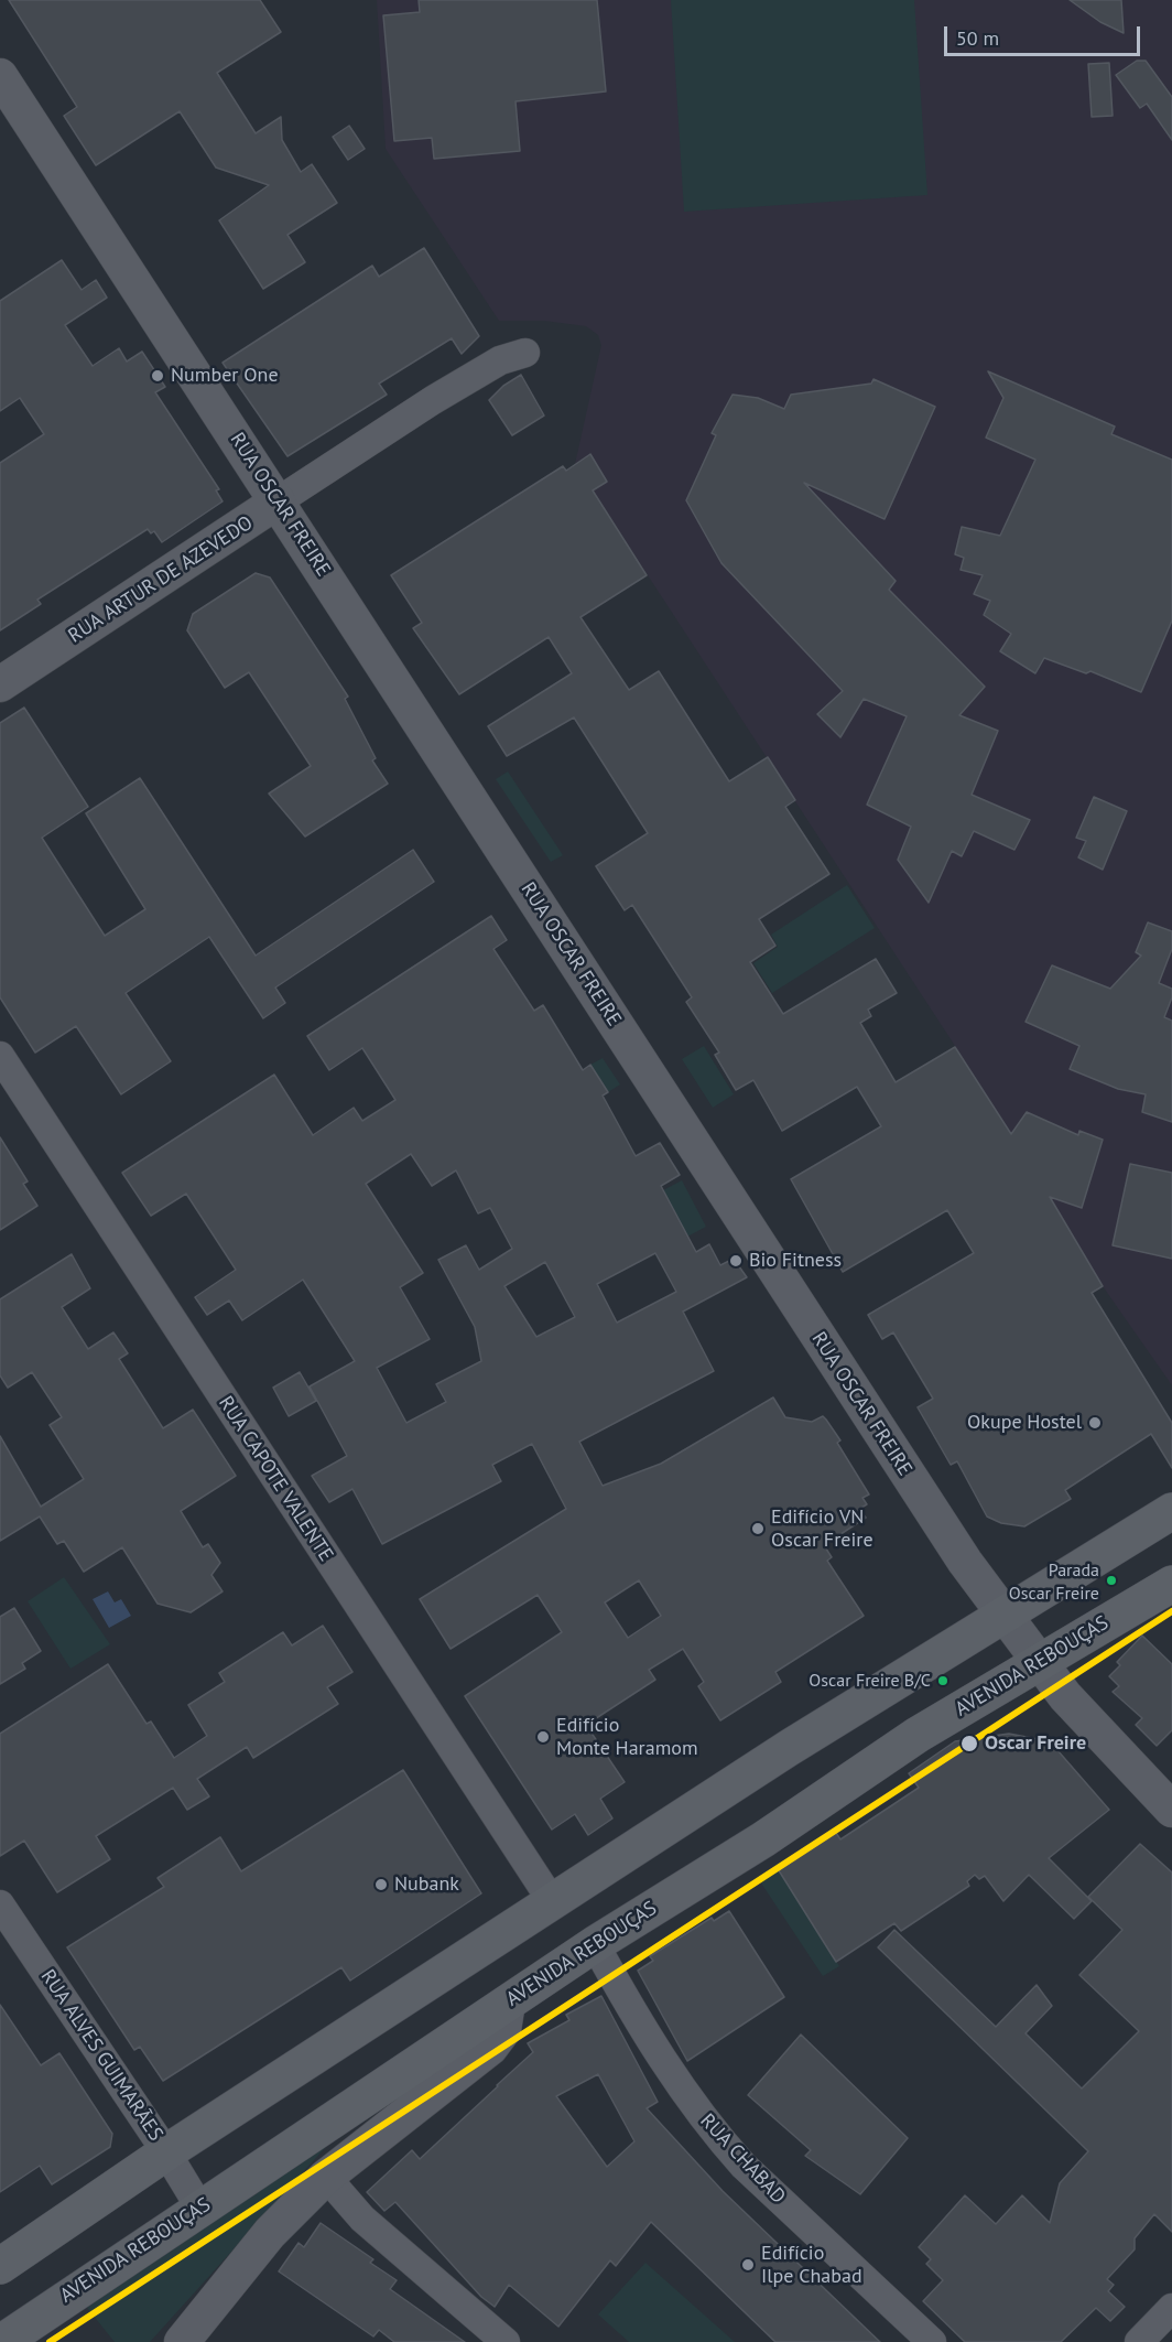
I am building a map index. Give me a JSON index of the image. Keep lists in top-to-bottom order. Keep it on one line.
{"streets":{"main road":["AVENIDA REBOUÇAS"],"street":["RUA OSCAR FREIRE","RUA ARTUR DE AZEVEDO","RUA CAPOTE VALENTE","RUA ALVES GUIMARÃES","RUA CHABAD"]},"crossings":[["RUA OSCAR FREIRE","RUA ARTUR DE AZEVEDO"],["RUA OSCAR FREIRE","AVENIDA REBOUÇAS"],["AVENIDA REBOUÇAS","RUA ALVES GUIMARÃES"],["AVENIDA REBOUÇAS","RUA CHABAD"]],"places":["Number One","Bio Fitness","Okupe Hostel","Edifício VN Oscar Freire","Parada Oscar Freire","Oscar Freire B/C","Edifício Monte Haramom","Oscar Freire","Nubank","Edifício Ilpe Chabad"],"scale_bar":"50 m"}
